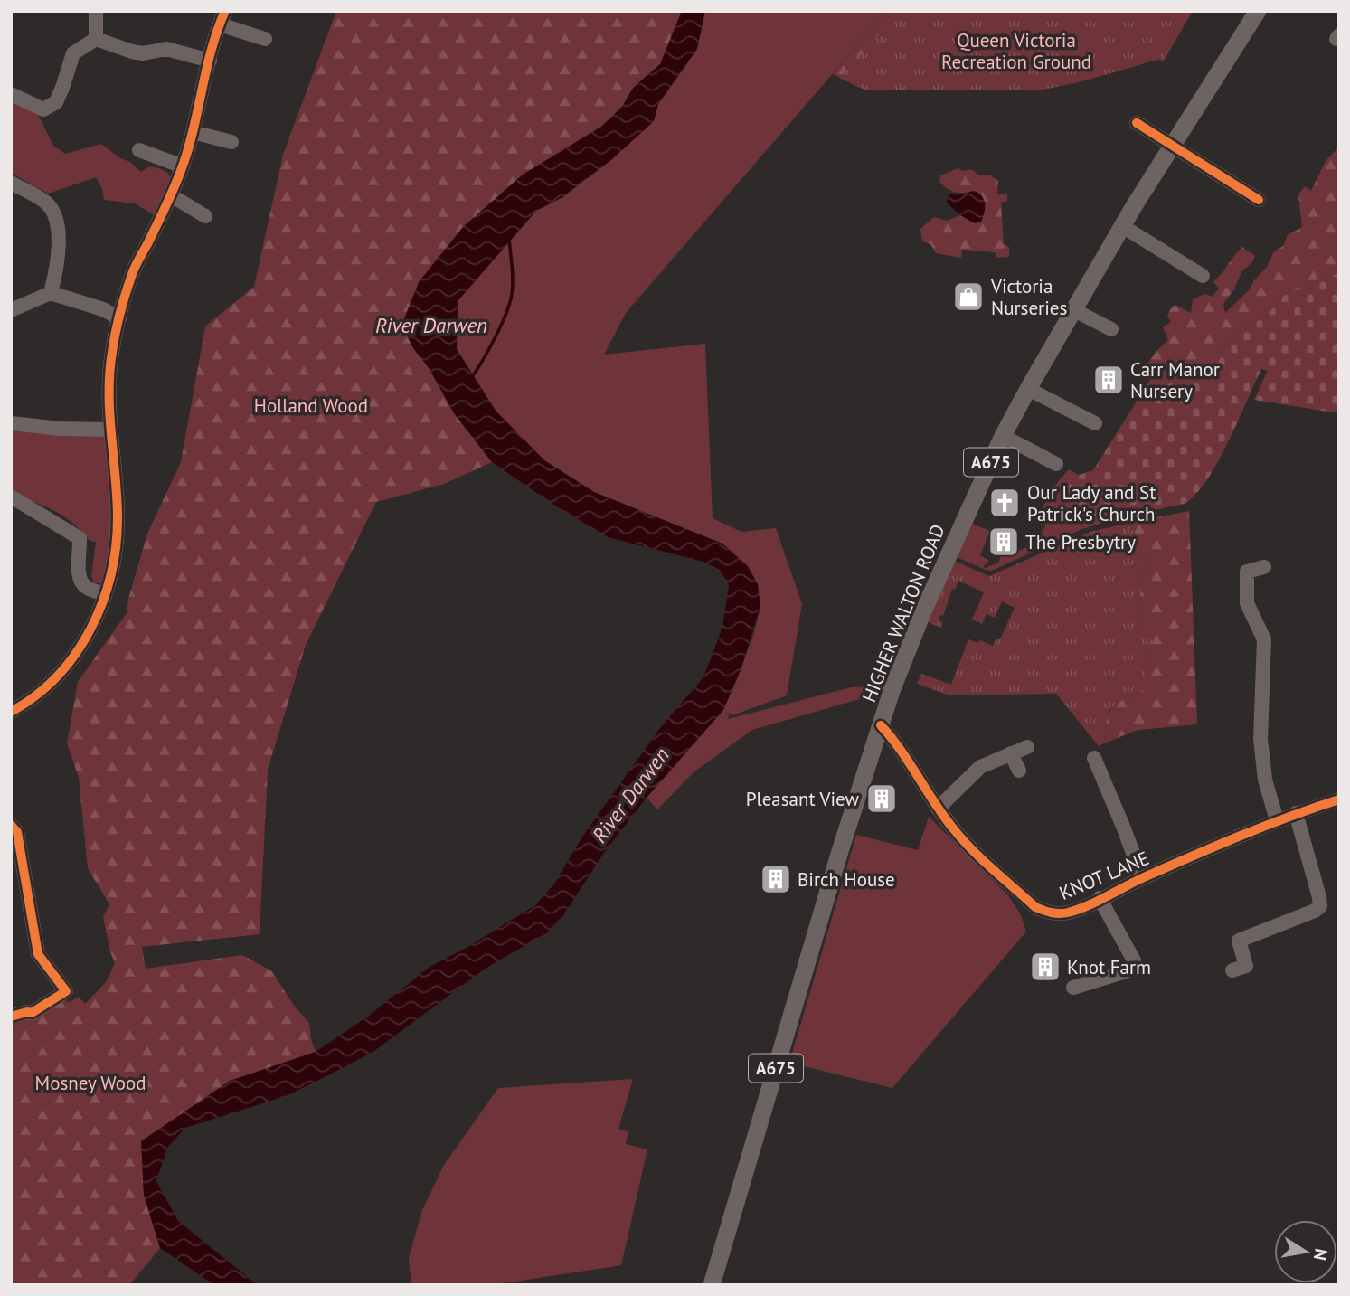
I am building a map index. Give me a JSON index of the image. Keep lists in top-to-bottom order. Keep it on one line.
{"streets":{"main road":["A675","HIGHER WALTON ROAD"],"street":["KNOT LANE"]},"crossings":[["HIGHER WALTON ROAD","KNOT LANE"]],"water":["River Darwen"],"parks":["Queen Victoria Recreation Ground","Holland Wood","Mosney Wood"],"places":{"shop":["Victoria Nurseries"],"building":["Carr Manor Nursery","The Presbytry","Pleasant View","Birch House","Knot Farm"],"church":["Our Lady and St Patrick's Church"]},"north":"right"}
